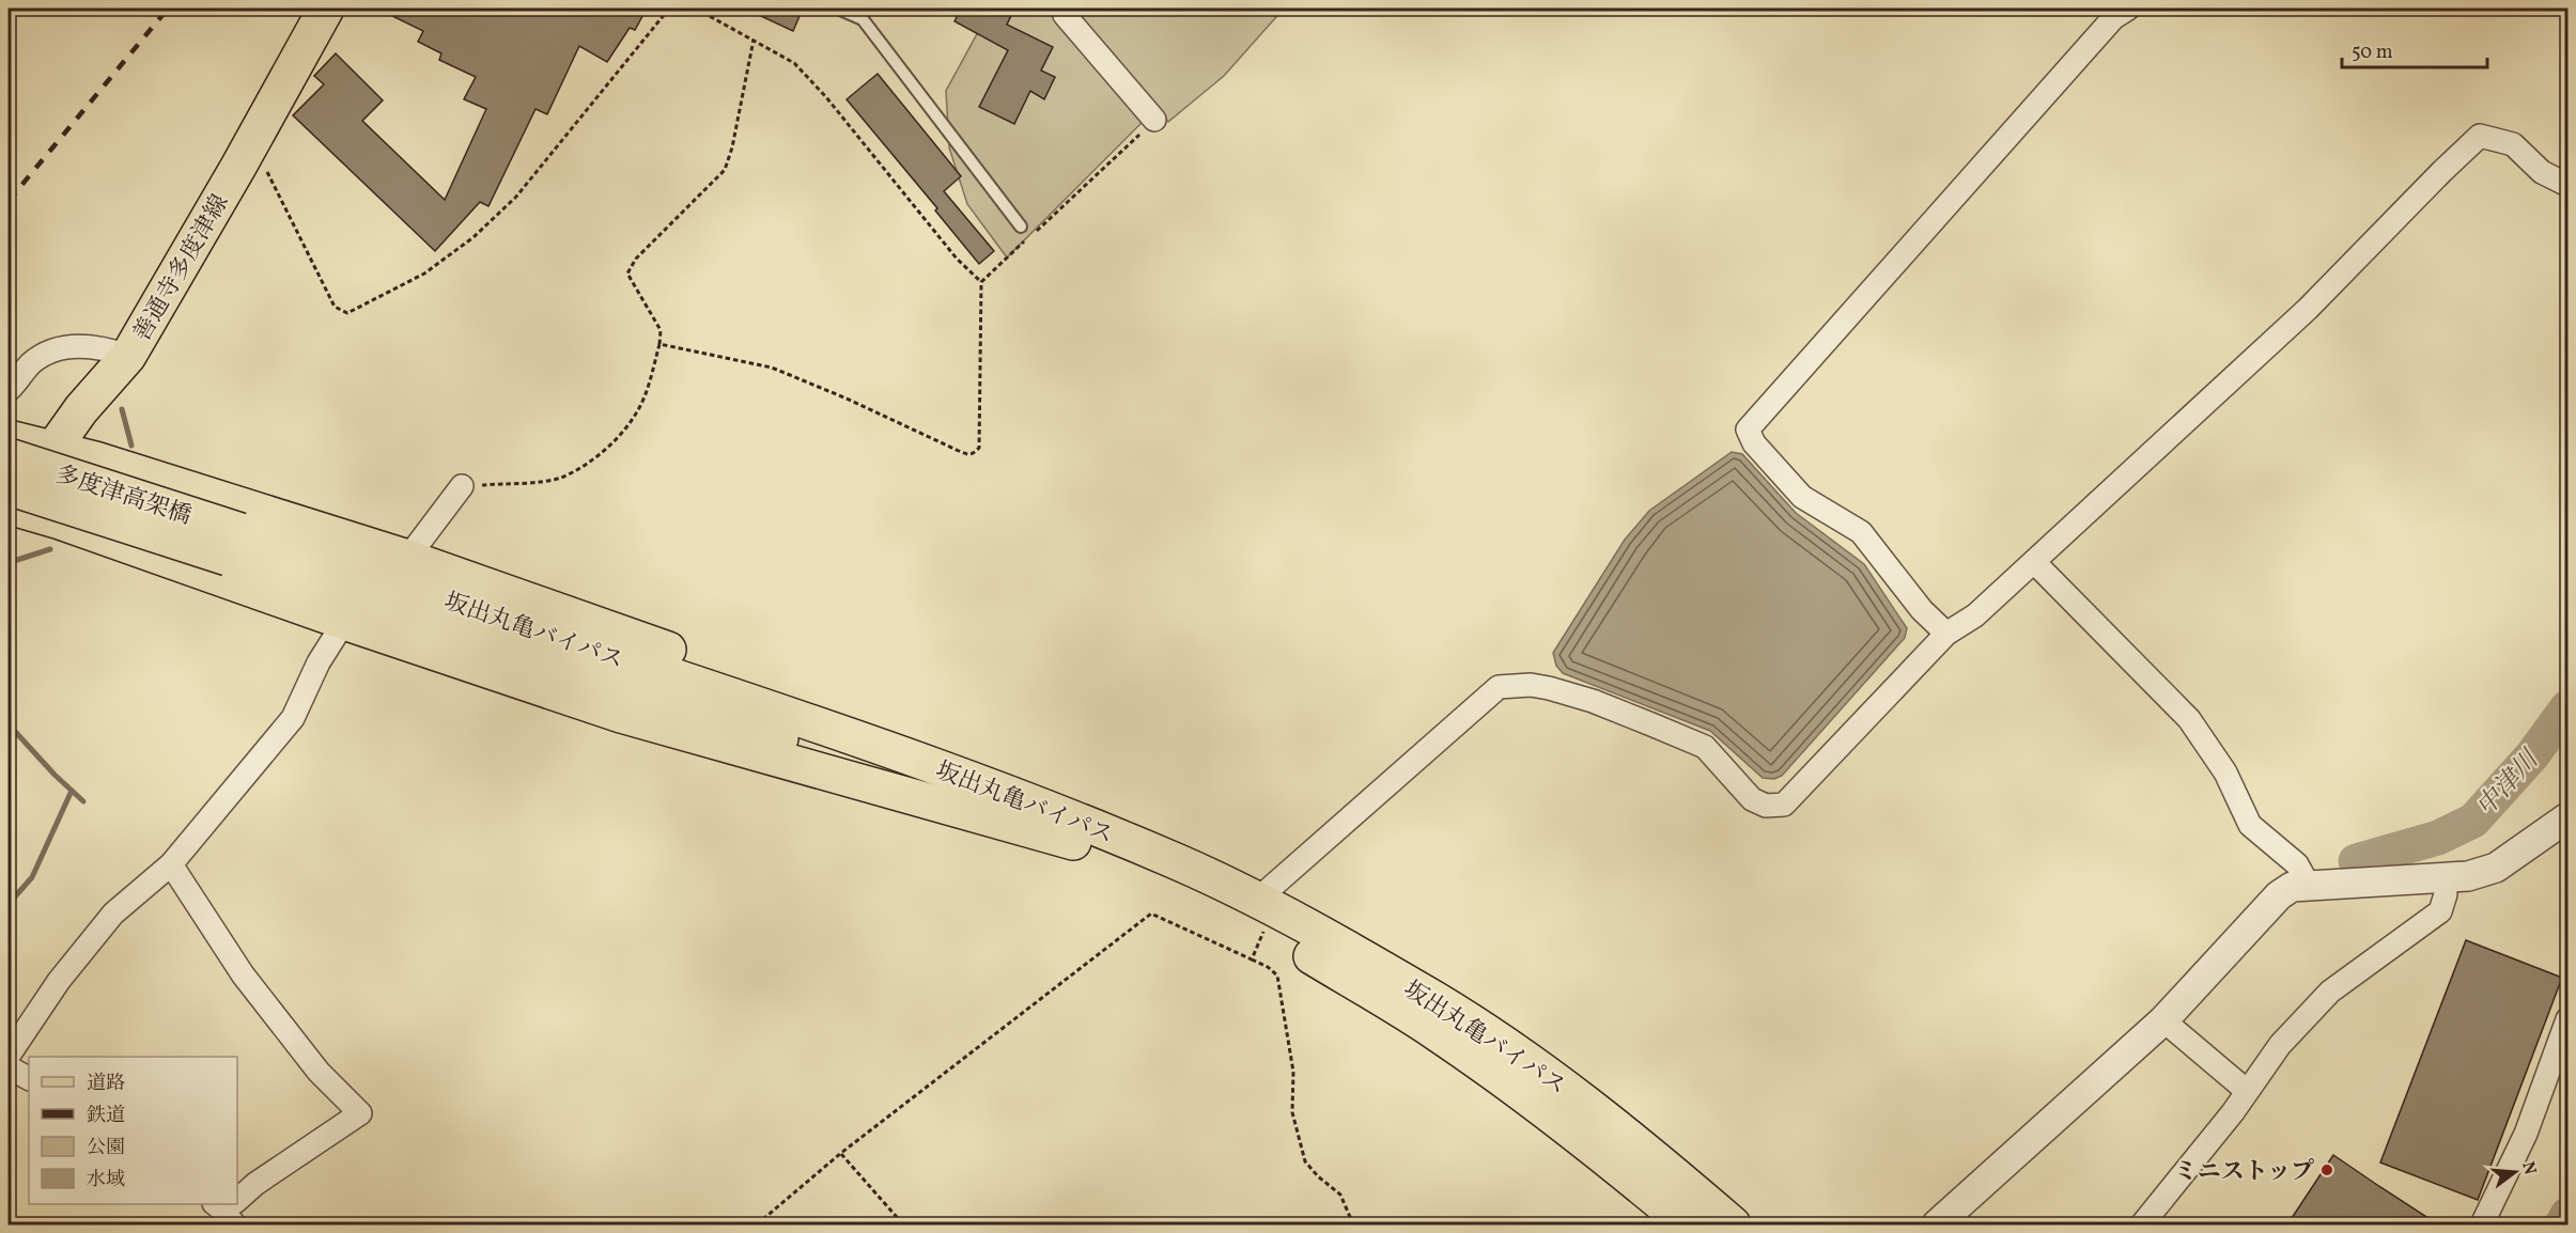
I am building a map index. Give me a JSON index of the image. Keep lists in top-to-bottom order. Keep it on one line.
{"streets":{"main road":["善通寺多度津線","多度津高架橋","坂出丸亀バイパス"]},"crossings":[["善通寺多度津線","多度津高架橋"],["多度津高架橋","坂出丸亀バイパス"]],"water":["中津川"],"places":["ミニストップ"],"legend":["道路","鉄道","公園","水域"],"scale_bar":"50 m","north":"right"}
